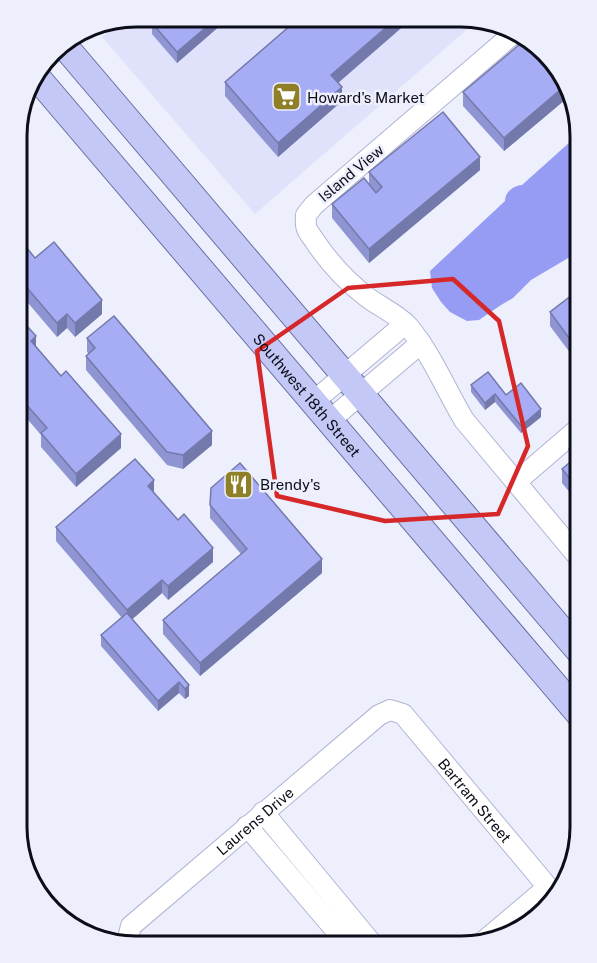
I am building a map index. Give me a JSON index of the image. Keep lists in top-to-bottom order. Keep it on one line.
{"streets":{"main road":["Southwest 18th Street"],"street":["Island View","Bartram Street","Laurens Drive"]},"crossings":[["Bartram Street","Laurens Drive"]],"places":{"supermarket":["Howard's Market"],"restaurant":["Brendy's"]}}
